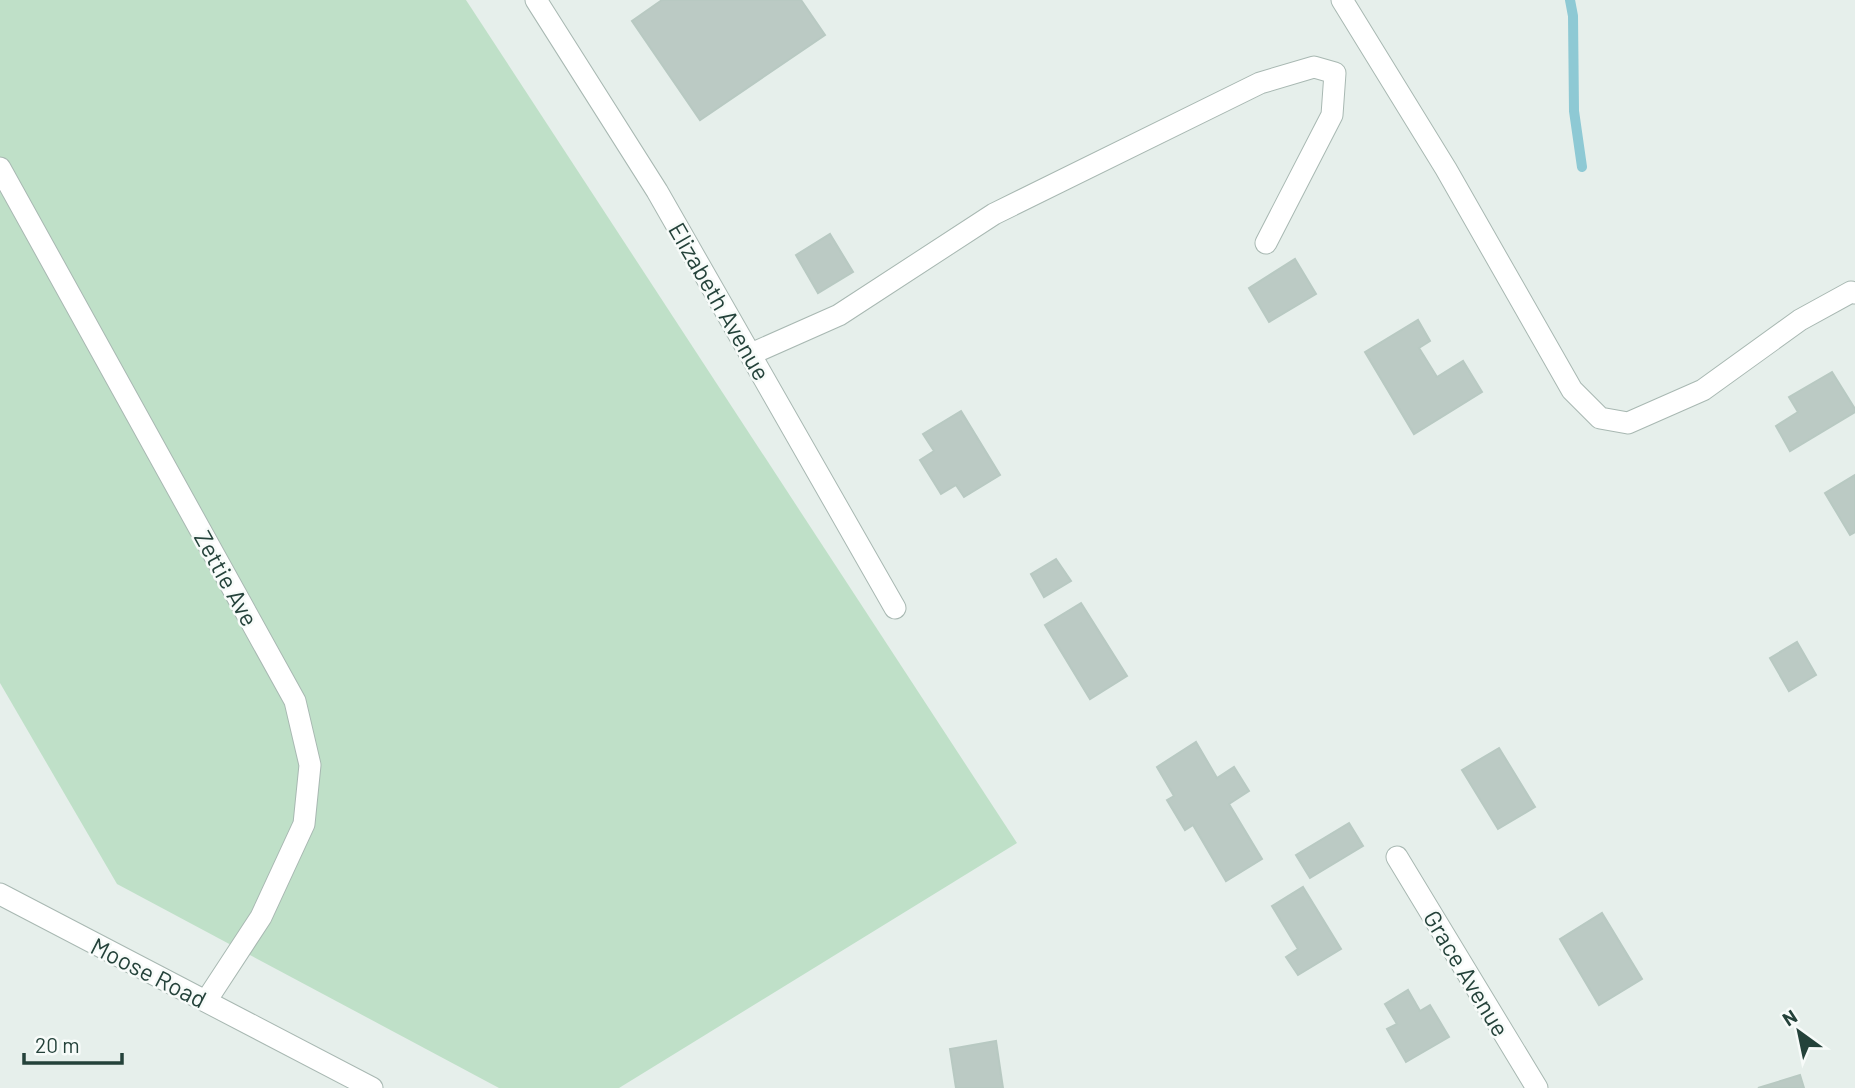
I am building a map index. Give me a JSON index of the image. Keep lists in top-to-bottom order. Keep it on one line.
{"streets":{"street":["Elizabeth Avenue","Zettie Ave","Moose Road","Grace Avenue"]},"crossings":[["Zettie Ave","Moose Road"]],"scale_bar":"20 m","north":"top left"}
